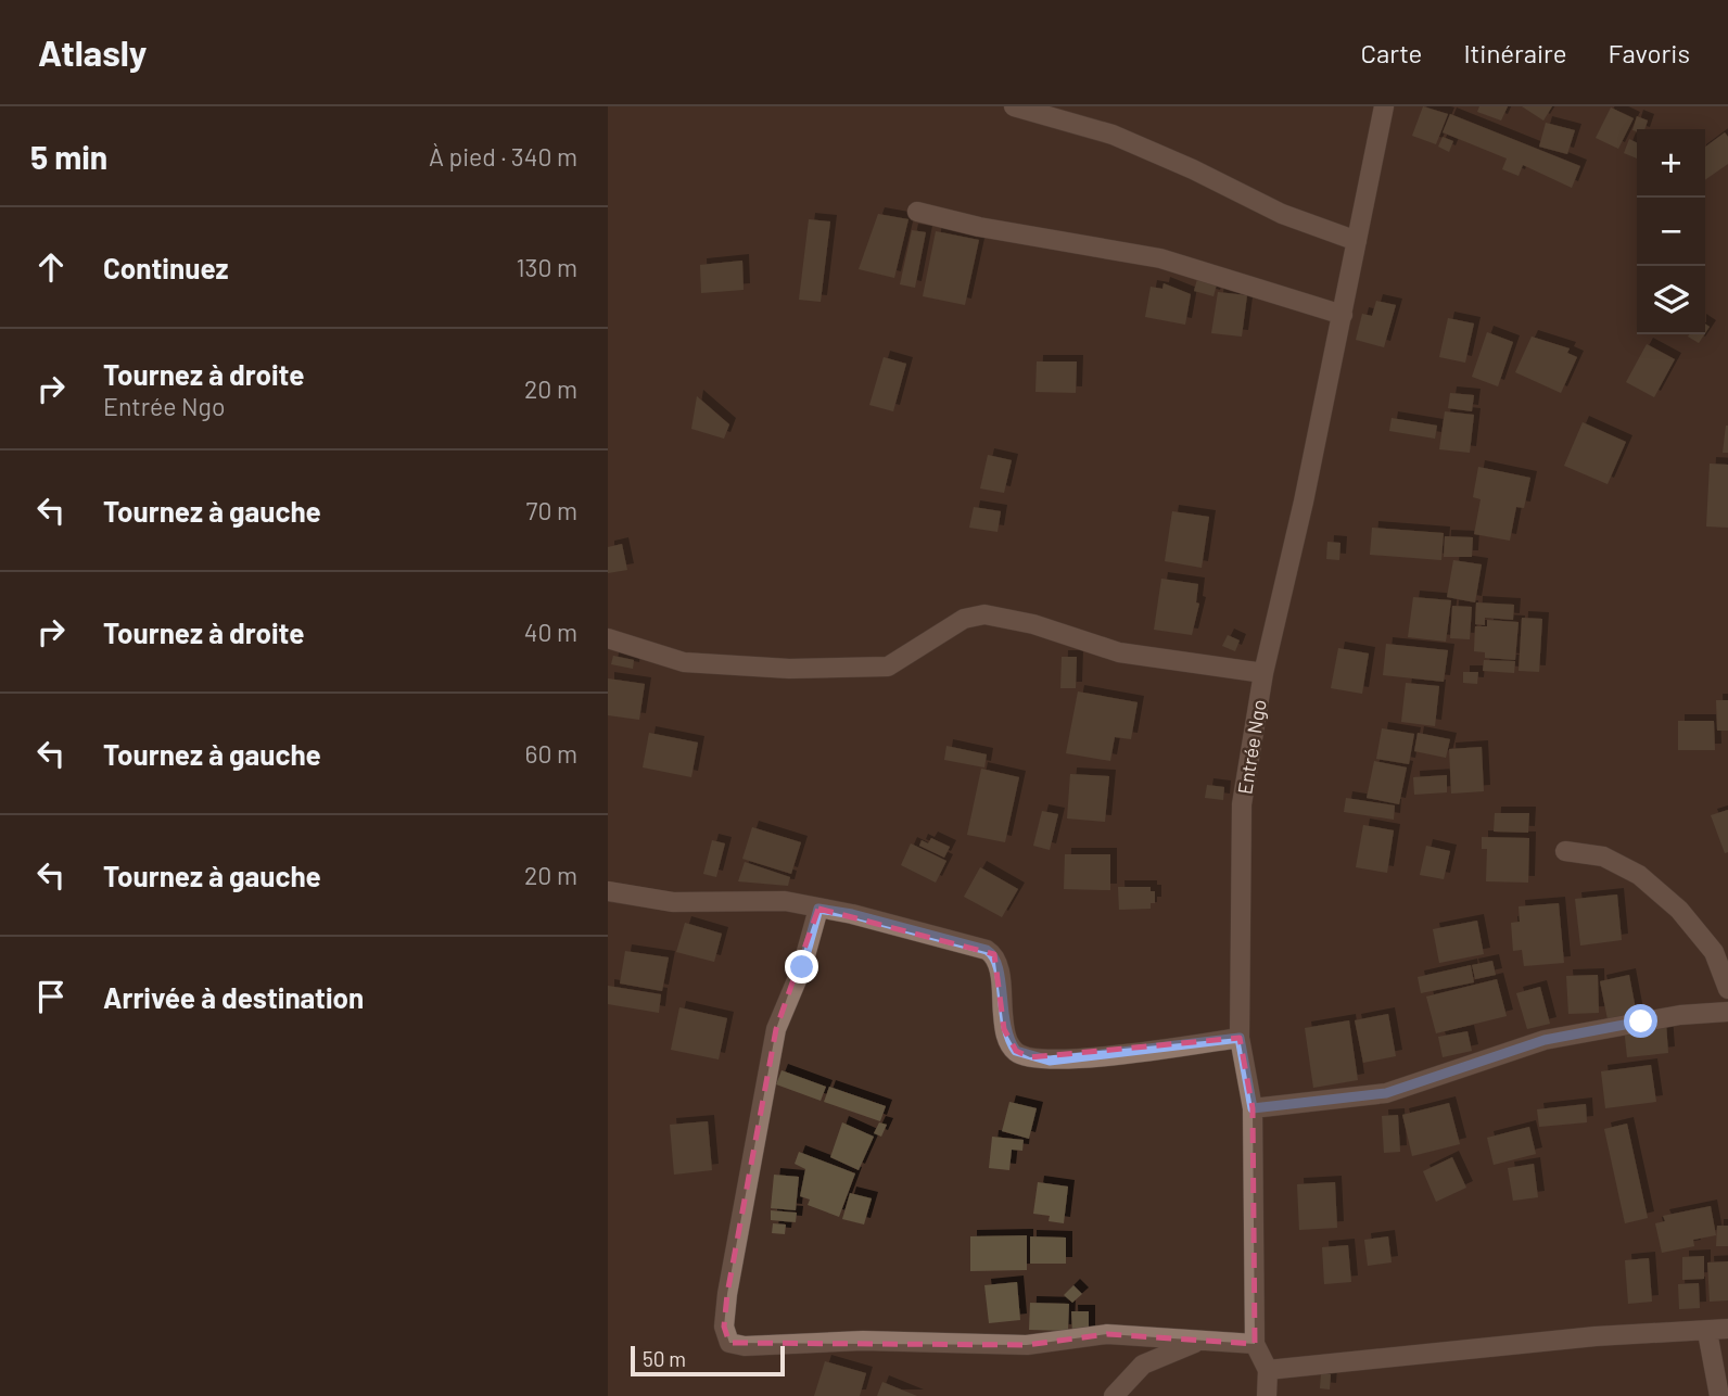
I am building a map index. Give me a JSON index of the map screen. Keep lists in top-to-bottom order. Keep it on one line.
{"streets":{"street":["Entrée Ngo"]},"scale_bar":"50 m","page":{"header":"Atlasly","nav":["Carte","Itinéraire","Favoris"],"heading":["5 min","À pied · 340 m"],"map_buttons":["+","−"],"list":[["Continuez","130 m"],["Tournez à droite","Entrée Ngo","20 m"],["Tournez à gauche","70 m"],["Tournez à droite","40 m"],["Tournez à gauche","60 m"],["Tournez à gauche","20 m"],"Arrivée à destination"],"scale":"50 m"}}
